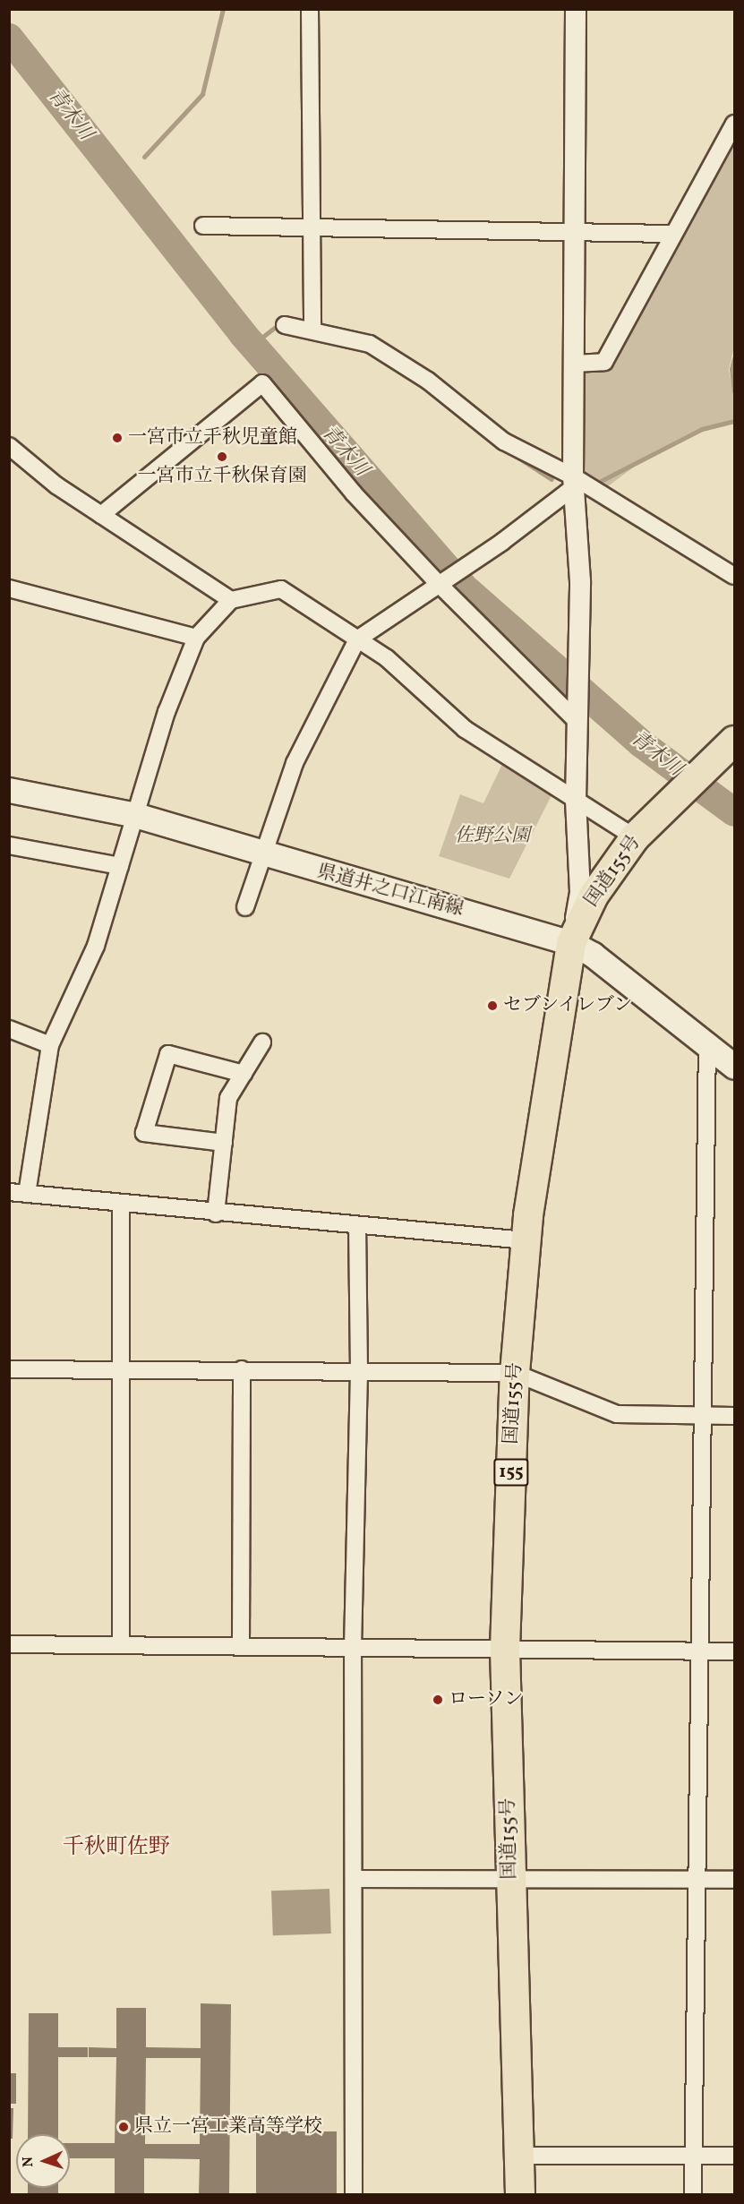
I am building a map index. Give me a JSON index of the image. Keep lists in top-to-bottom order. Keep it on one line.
{"streets":{"highway":["国道155号","155"],"main road":["県道井之口江南線"]},"crossings":[["国道155号","県道井之口江南線"]],"districts":["千秋町佐野"],"water":["青木川"],"parks":["佐野公園"],"places":["一宮市立千秋児童館","一宮市立千秋保育園","セブンイレブン","ローソン","県立一宮工業高等学校"],"north":"left"}
